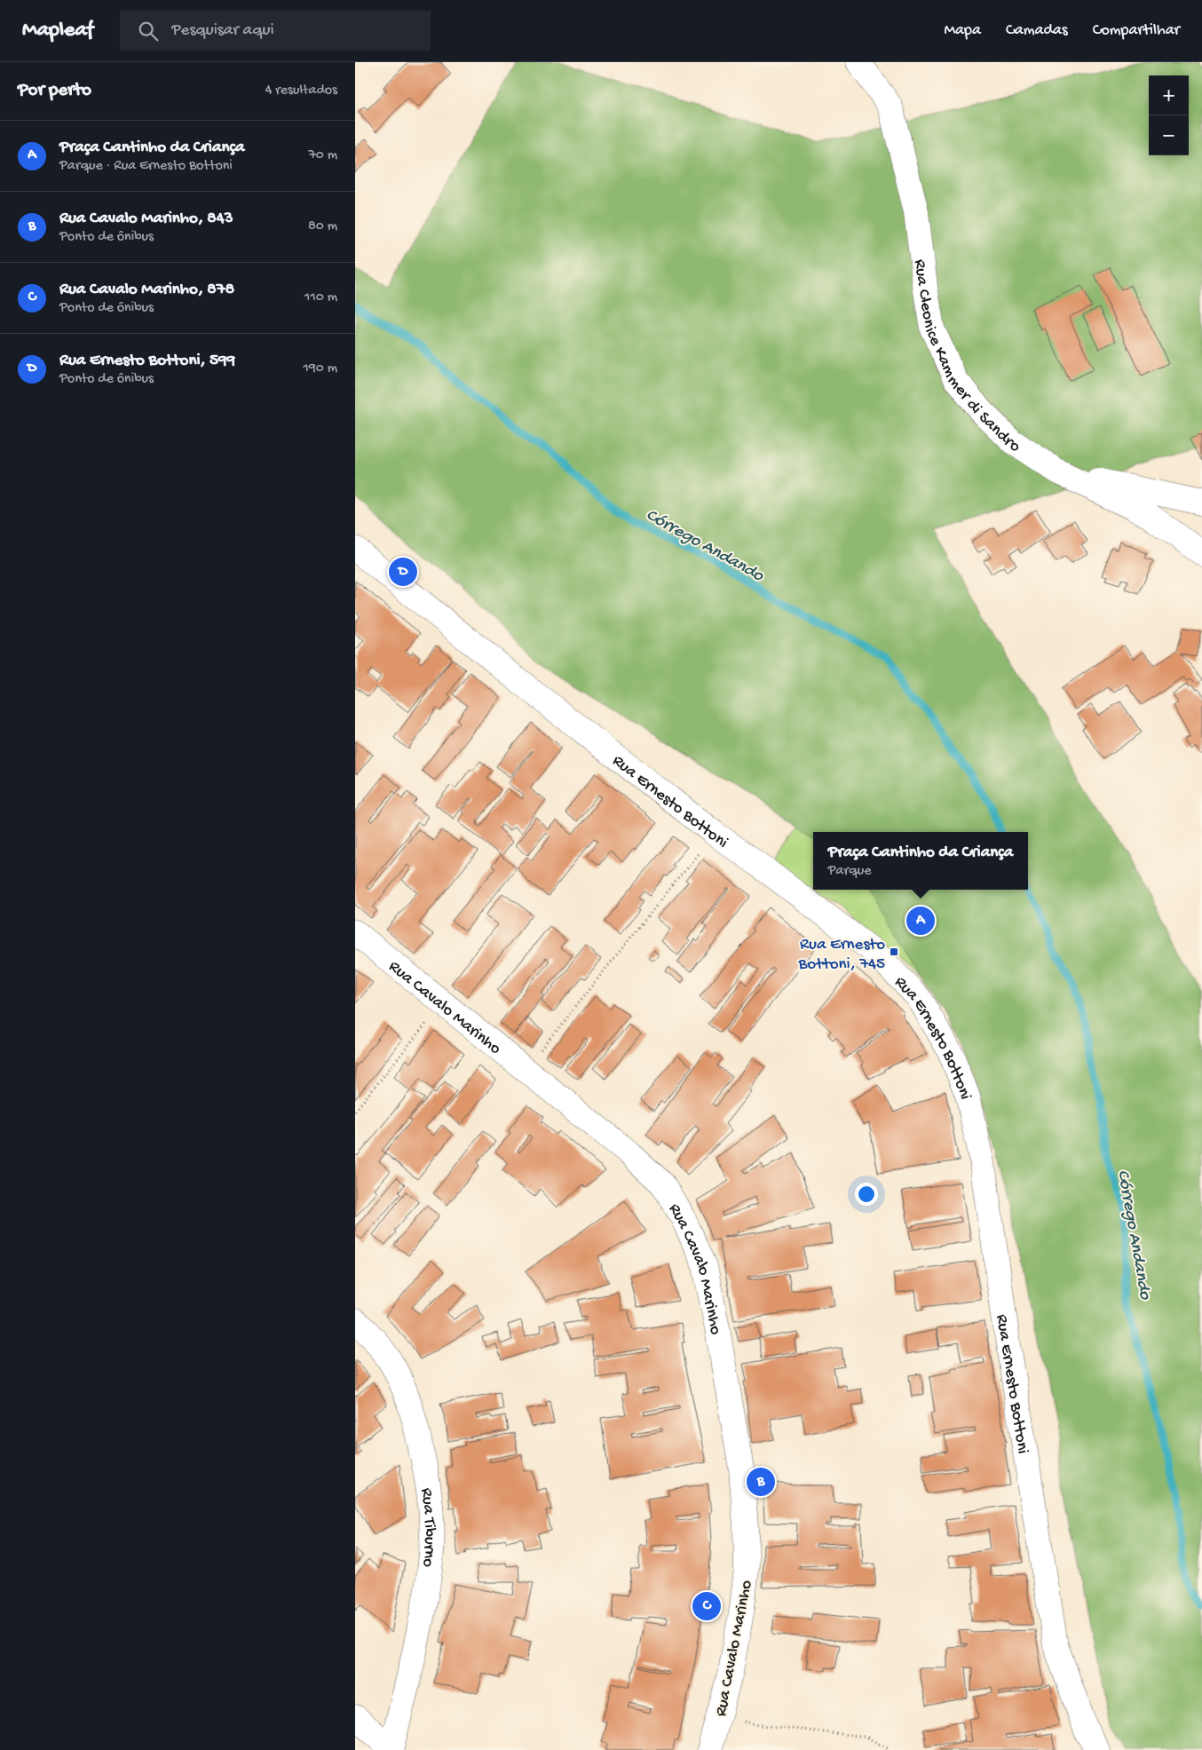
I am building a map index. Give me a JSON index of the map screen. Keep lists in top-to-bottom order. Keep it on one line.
{"streets":{"street":["Rua Cleonice Kammer di Sandro","Rua Ernesto Bottoni","Rua Cavalo Marinho","Rua Tiburno"]},"water":["Córrego Andando"],"places":{"transit":["Rua Ernesto Bottoni, 745"]},"page":{"header":"Mapleaf","search":"Pesquisar aqui","nav":["Mapa","Camadas","Compartilhar"],"heading":["Por perto","4 resultados"],"map_buttons":["+","−"],"list":[{"mark":"A","name":"Praça Cantinho da Criança","note":"Parque · Rua Ernesto Bottoni","value":"70 m"},{"mark":"B","name":"Rua Cavalo Marinho, 843","note":"Ponto de ônibus","value":"80 m"},{"mark":"C","name":"Rua Cavalo Marinho, 878","note":"Ponto de ônibus","value":"110 m"},{"mark":"D","name":"Rua Ernesto Bottoni, 599","note":"Ponto de ônibus","value":"190 m"}],"pins":["D","A","B","C"],"popup":["Praça Cantinho da Criança","Parque"]}}
